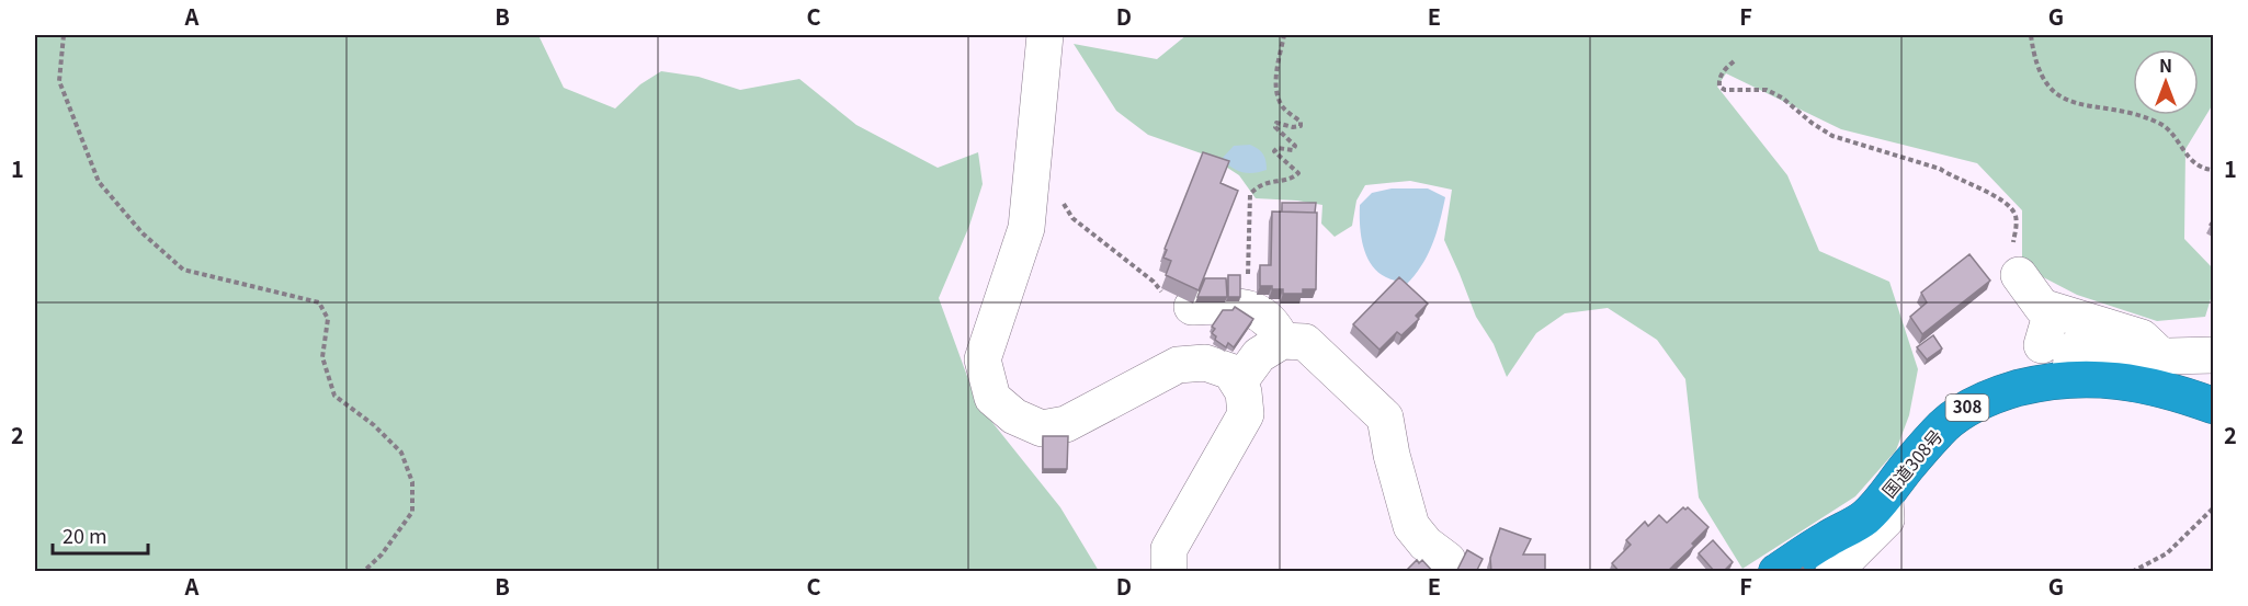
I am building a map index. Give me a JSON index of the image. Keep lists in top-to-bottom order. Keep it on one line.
{"streets":{"highway":["308","国道308号"]},"scale_bar":"20 m","north":"top","grid":{"columns":["A","B","C","D","E","F","G"],"rows":["1","2"]}}
